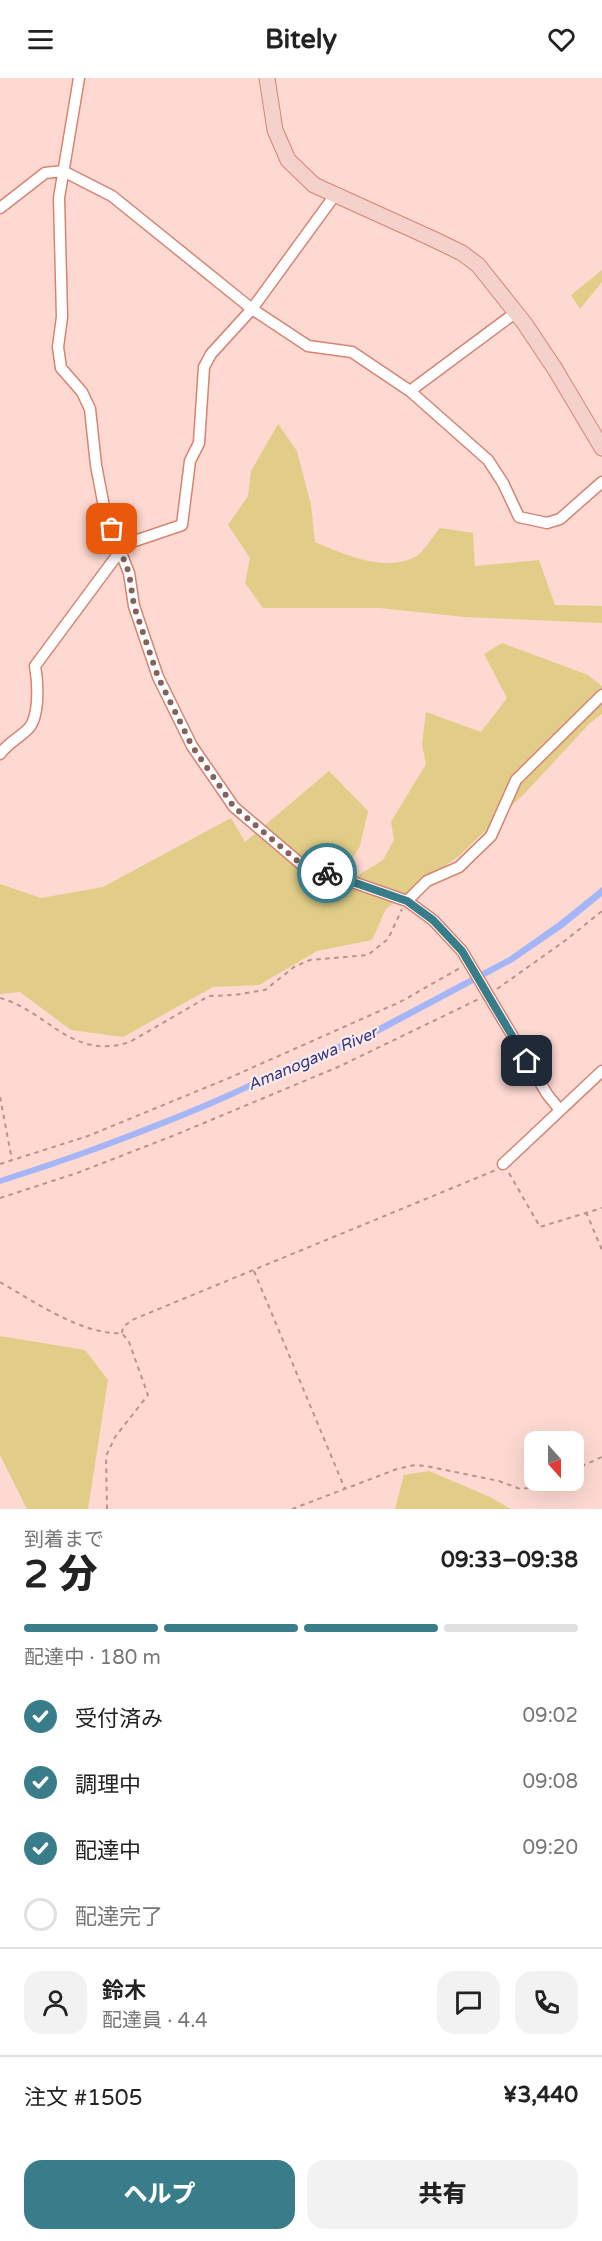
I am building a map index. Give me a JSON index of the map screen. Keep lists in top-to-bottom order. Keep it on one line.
{"water":["Amanogawa River"],"north":"bottom","page":{"header":"Bitely","heading":["2 分","到着まで","09:33–09:38"],"panel":["鈴木","配達員 · 4.4","注文 #1505","¥3,440"],"bar":"配達中 · 180 m","list":[["受付済み","09:02"],["調理中","09:08"],["配達中","09:20"],"配達完了"],"buttons":["ヘルプ","共有"]}}
